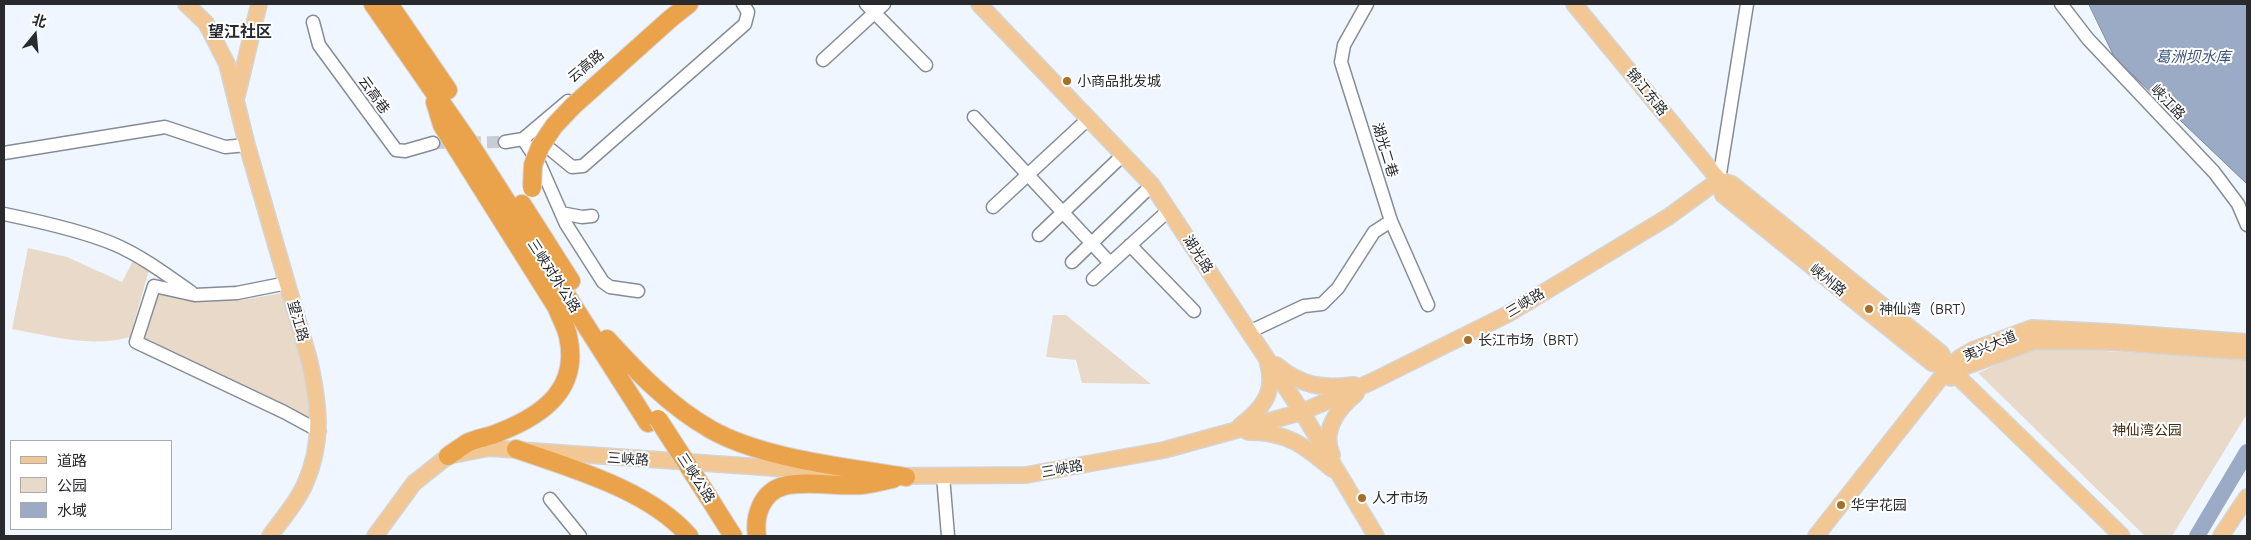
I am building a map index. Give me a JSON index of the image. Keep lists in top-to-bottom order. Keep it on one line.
{"streets":{"highway":["三峡对外公路","三峡公路"],"main road":["锦江东路","湖光路","峡州路","三峡路","望江路","夷兴大道"],"street":["云高路","云高巷","峡江路","湖光二巷"]},"crossings":[["锦江东路","峡州路"],["锦江东路","三峡路"],["湖光路","三峡路"],["三峡对外公路","三峡公路"],["峡州路","三峡路"],["峡州路","夷兴大道"]],"districts":["望江社区"],"water":["葛洲坝水库"],"parks":["神仙湾公园"],"places":["小商品批发城","神仙湾（BRT）","长江市场（BRT）","人才市场","华宇花园"],"legend":["道路","公园","水域"],"north":"top"}
